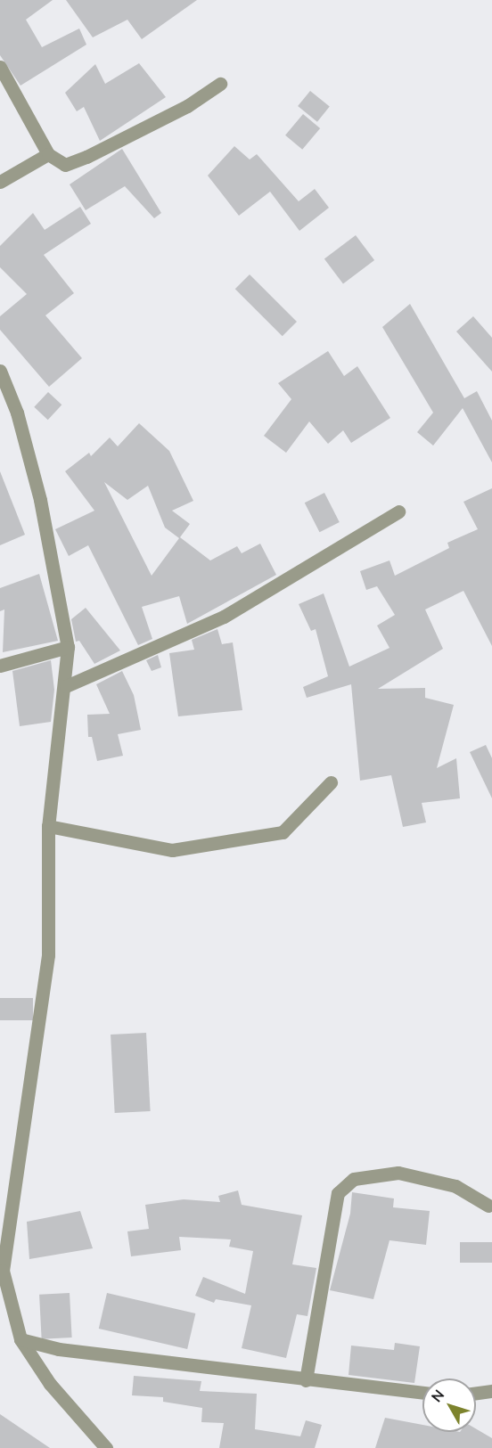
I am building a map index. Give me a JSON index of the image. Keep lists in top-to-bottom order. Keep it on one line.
{"north":"top left"}
